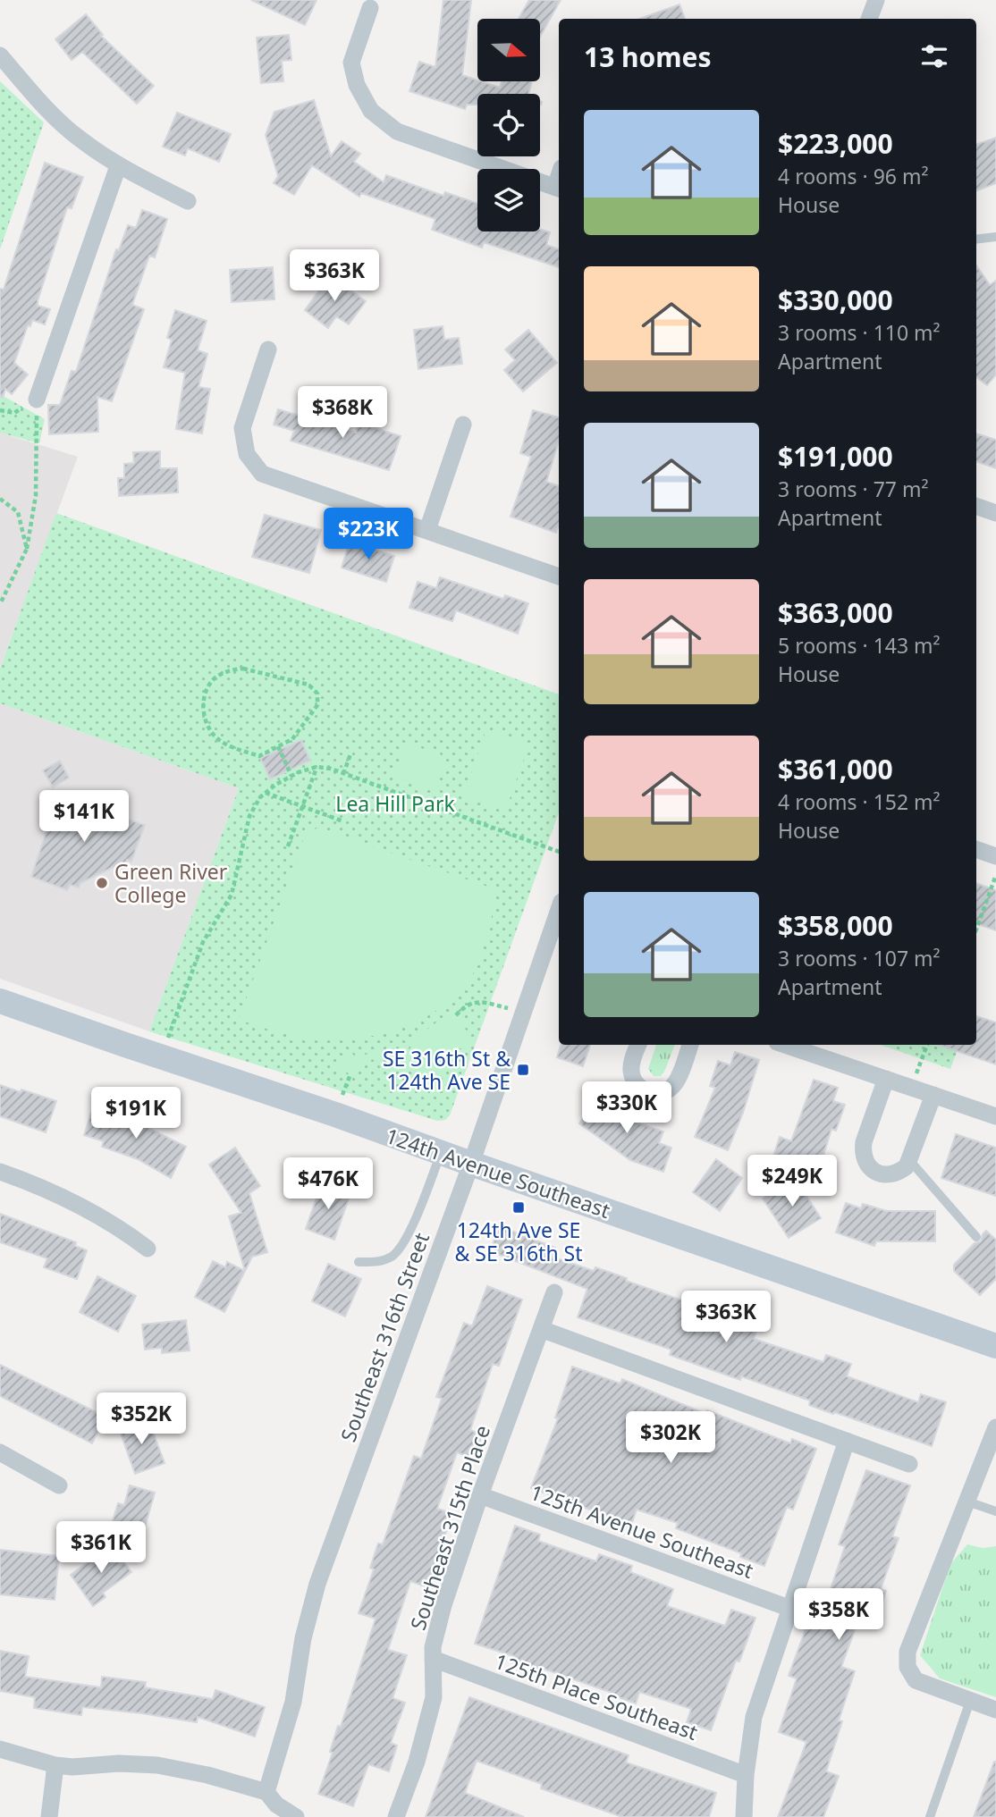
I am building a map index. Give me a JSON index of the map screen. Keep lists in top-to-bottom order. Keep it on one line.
{"streets":{"street":["124th Avenue Southeast","Southeast 316th Street","Southeast 315th Place","125th Avenue Southeast","125th Place Southeast"]},"crossings":[["124th Avenue Southeast","Southeast 316th Street"],["Southeast 315th Place","125th Avenue Southeast"],["Southeast 315th Place","125th Place Southeast"]],"parks":["Lea Hill Park"],"places":{"other":["Green River College"],"transit":["SE 316th St & 124th Ave SE","124th Ave SE & SE 316th St"]},"north":"right","page":{"heading":"13 homes","list":[{"name":"$223,000","note":"4 rooms · 96 m² · House"},{"name":"$330,000","note":"3 rooms · 110 m² · Apartment"},{"name":"$191,000","note":"3 rooms · 77 m² · Apartment"},{"name":"$363,000","note":"5 rooms · 143 m² · House"},{"name":"$361,000","note":"4 rooms · 152 m² · House"},{"name":"$358,000","note":"3 rooms · 107 m² · Apartment"}],"price":["$363K","$368K","$223K","$141K","$330K","$191K","$249K","$476K","$363K","$352K","$302K","$361K","$358K"]}}
